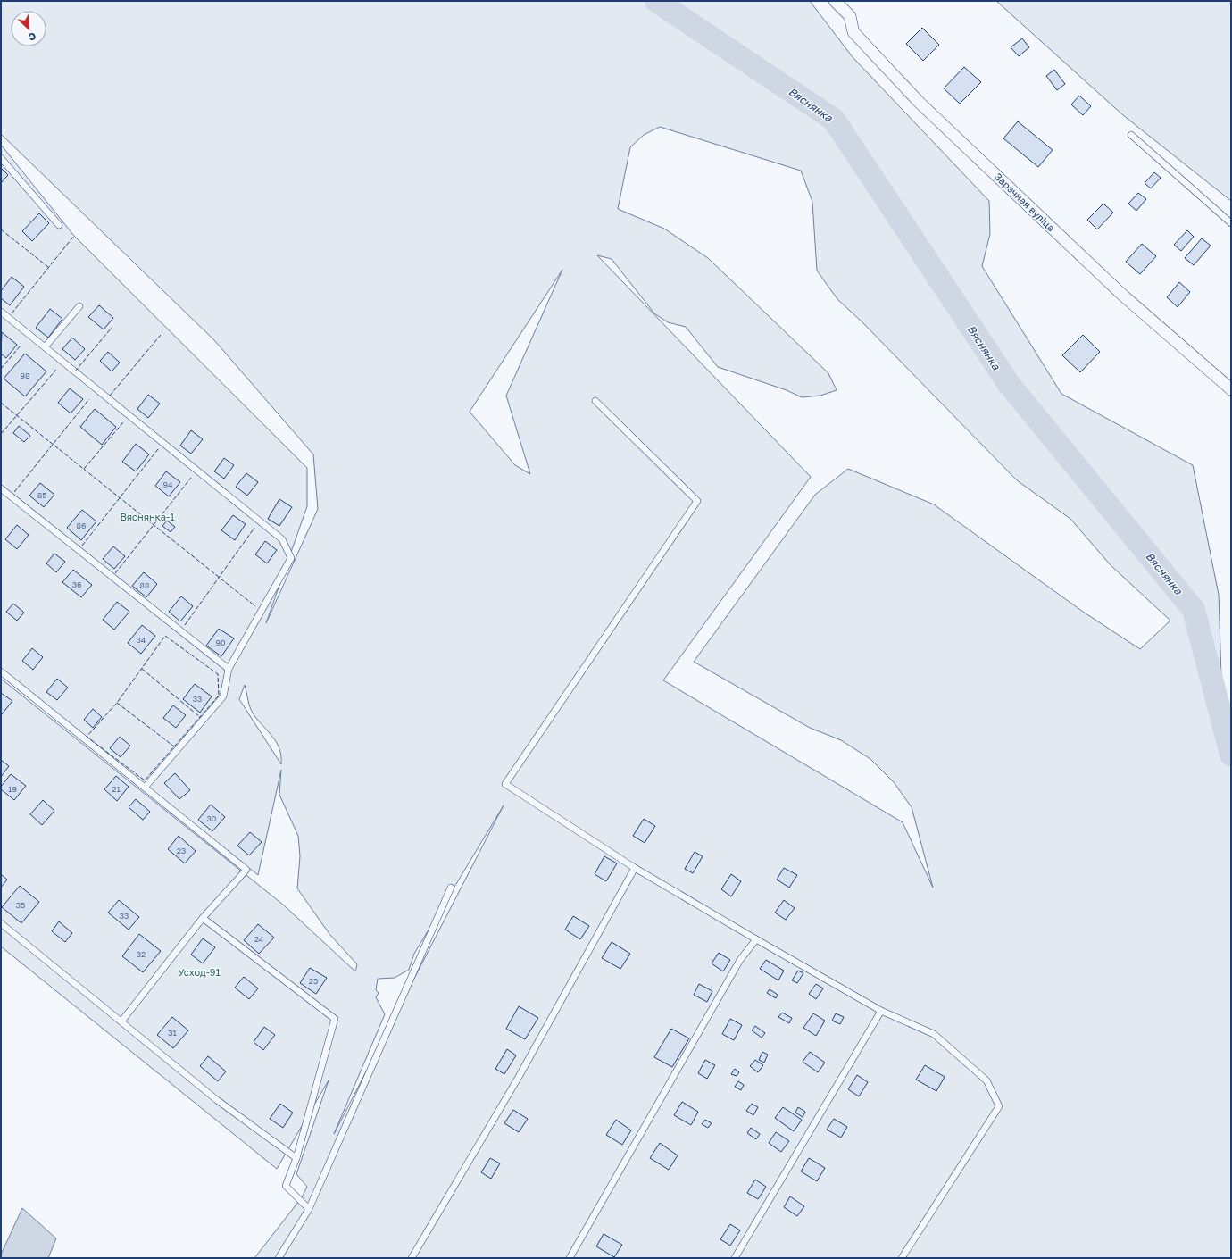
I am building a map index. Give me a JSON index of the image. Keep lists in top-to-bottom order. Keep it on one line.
{"streets":{"street":["Зарэчная вуліца"]},"water":["Вяснянка"],"parks":["Вяснянка-1","Усход-91"],"house_numbers":["98","94","85","86","36","88","34","90","33","19","21","30","23","35","33","24","32","25","31"],"north":"bottom right"}
